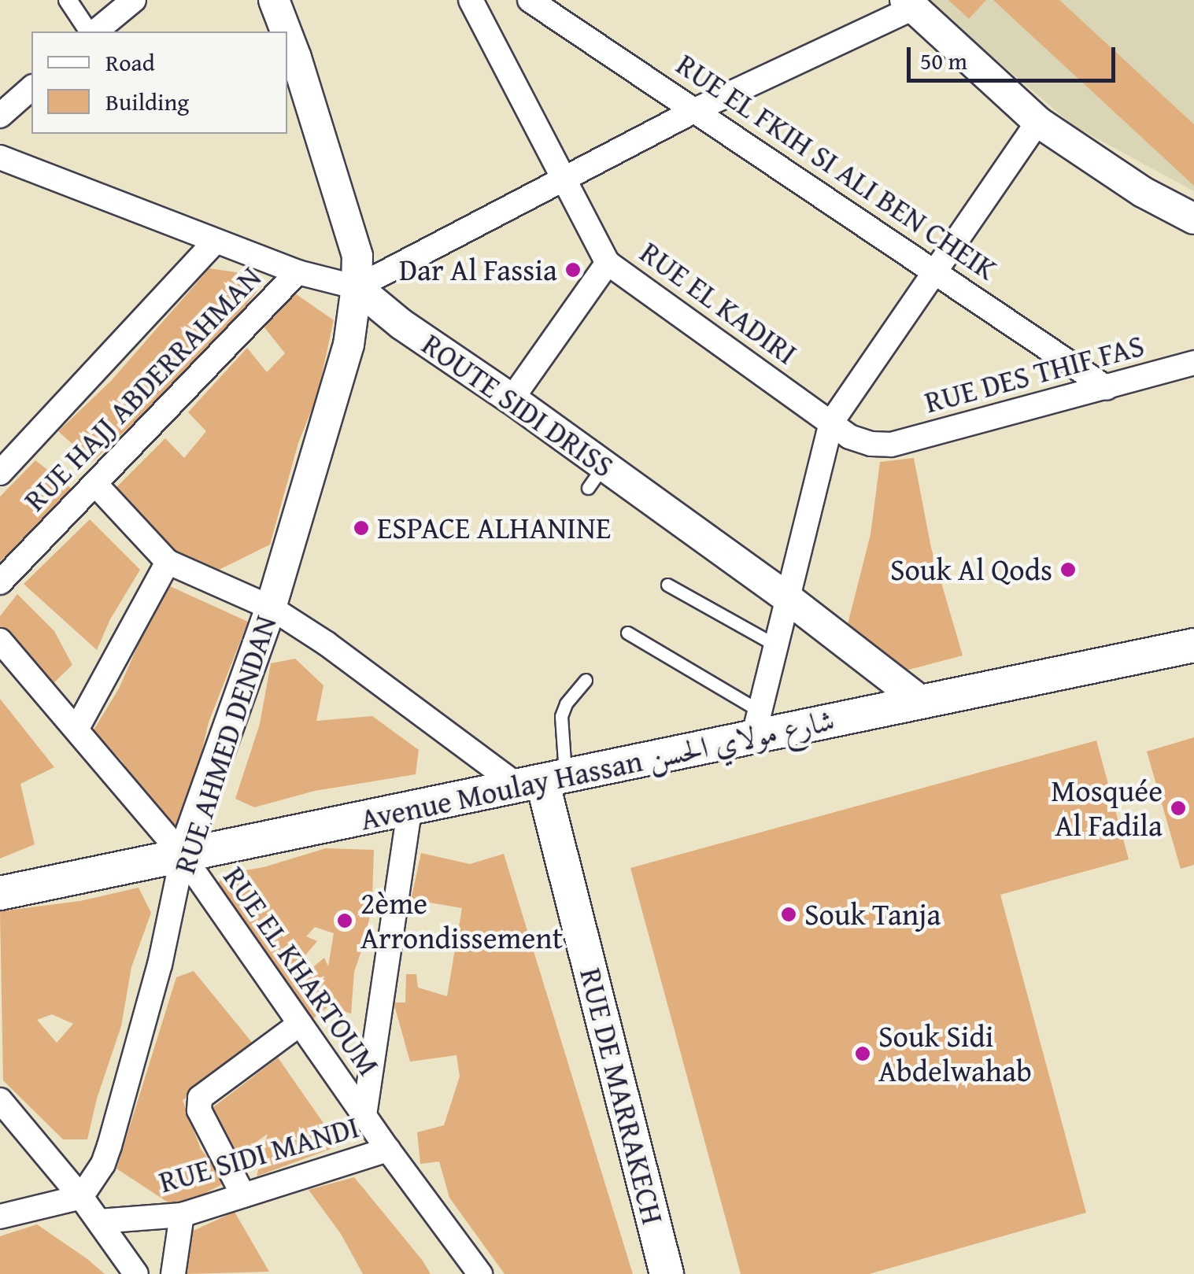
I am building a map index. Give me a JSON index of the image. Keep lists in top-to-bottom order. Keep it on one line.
{"streets":{"main road":["Avenue Moulay Hassan شارع مولاي الحسن","RUE DE MARRAKECH"],"street":["RUE EL FKIH SI ALI BEN CHEIK","RUE EL KADIRI","RUE DES THIF FAS","RUE HAJJ ABDERRAHMAN","ROUTE SIDI DRISS","RUE AHMED DENDAN","RUE EL KHARTOUM","RUE SIDI MANDI"]},"crossings":[["RUE EL FKIH SI ALI BEN CHEIK","RUE DES THIF FAS"],["RUE EL KADIRI","RUE DES THIF FAS"],["ROUTE SIDI DRISS","RUE AHMED DENDAN"],["ROUTE SIDI DRISS","Avenue Moulay Hassan شارع مولاي الحسن"],["RUE AHMED DENDAN","Avenue Moulay Hassan شارع مولاي الحسن"],["RUE AHMED DENDAN","RUE EL KHARTOUM"],["Avenue Moulay Hassan شارع مولاي الحسن","RUE EL KHARTOUM"],["Avenue Moulay Hassan شارع مولاي الحسن","RUE DE MARRAKECH"],["RUE EL KHARTOUM","RUE SIDI MANDI"]],"places":["Dar Al Fassia","ESPACE ALHANINE","Souk Al Qods","Mosquée Al Fadila","Souk Tanja","2ème Arrondissement","Souk Sidi Abdelwahab"],"legend":["Road","Building"],"scale_bar":"50 m"}
